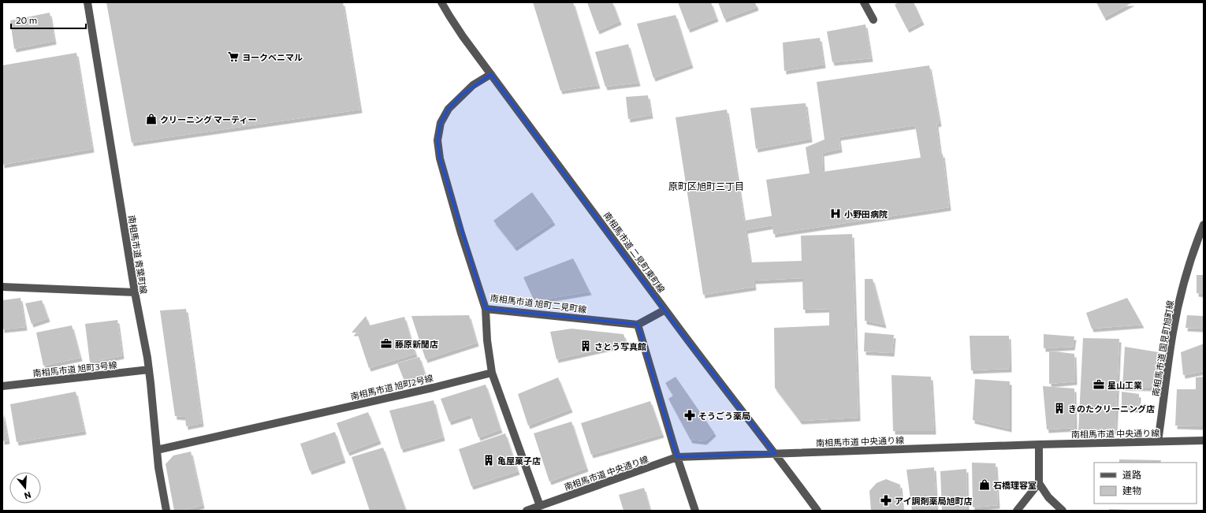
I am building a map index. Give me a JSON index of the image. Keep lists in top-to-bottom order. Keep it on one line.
{"streets":{"street":["南相馬市道 二見町東町線","南相馬市道 青葉町線","南相馬市道 旭町二見町線","南相馬市道 国見町旭町線","南相馬市道 旭町3号線","南相馬市道 旭町2号線","南相馬市道 中央通り線"]},"crossings":[["南相馬市道 二見町東町線","南相馬市道 旭町二見町線"],["南相馬市道 二見町東町線","南相馬市道 中央通り線"],["南相馬市道 青葉町線","南相馬市道 旭町3号線"],["南相馬市道 青葉町線","南相馬市道 旭町2号線"],["南相馬市道 国見町旭町線","南相馬市道 中央通り線"]],"districts":["原町区旭町三丁目"],"places":{"supermarket":["ヨークベニマル"],"shop":["クリーニング マーティー","石橋理容室"],"hospital":["小野田病院"],"office":["藤原新聞店","星山工業"],"building":["さとう写真館","きのたクリーニング店","亀屋菓子店"],"pharmacy":["そうごう薬局","アイ調剤薬局旭町店"]},"legend":["道路","建物"],"scale_bar":"20 m","north":"bottom"}
